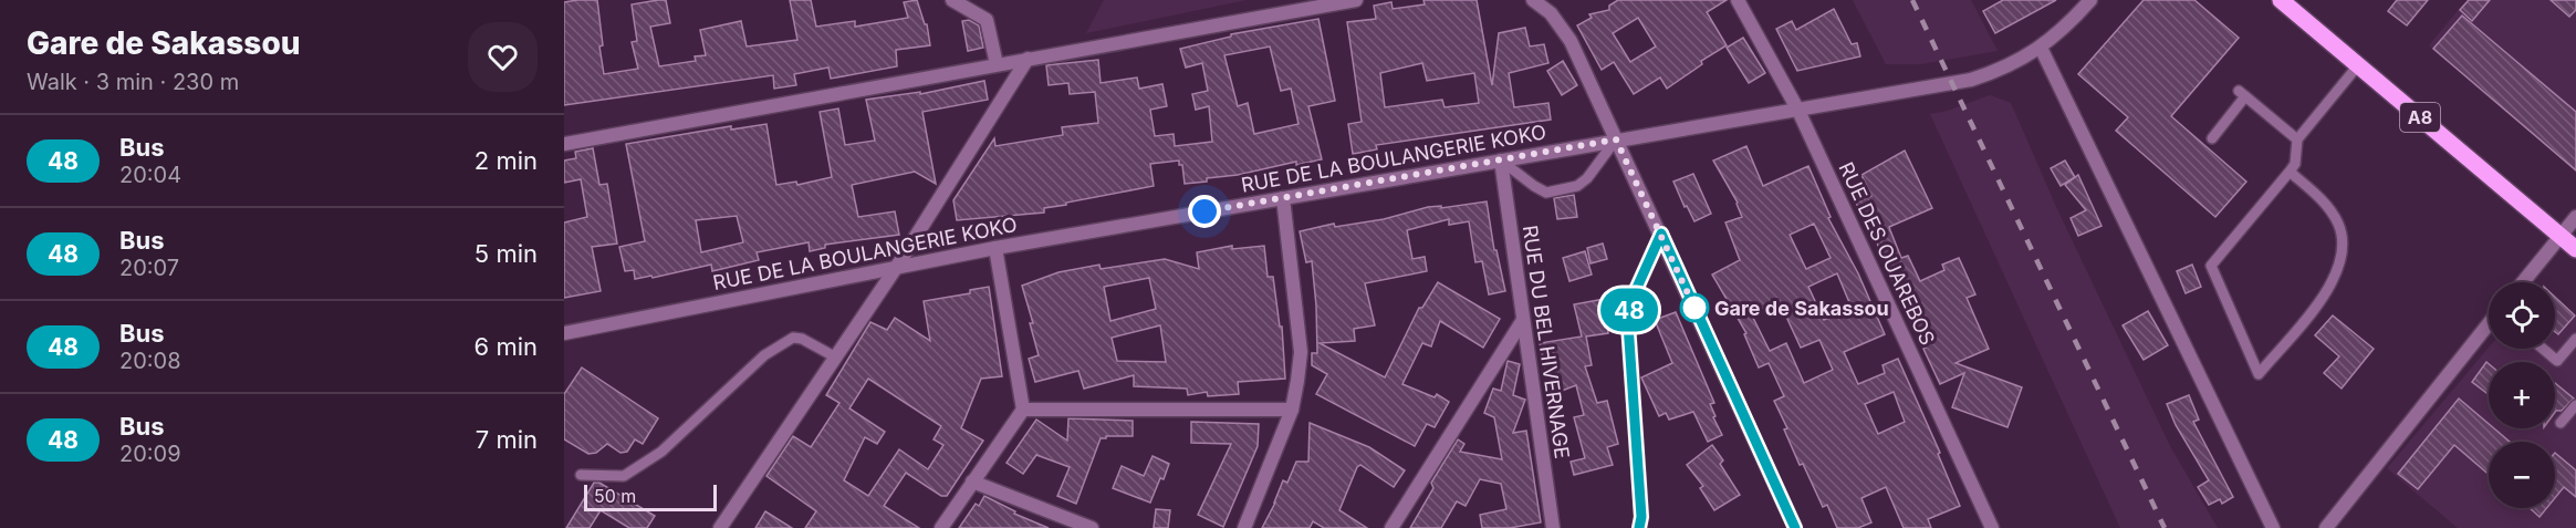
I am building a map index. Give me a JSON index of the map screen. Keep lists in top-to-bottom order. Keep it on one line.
{"streets":{"main road":["A8"],"street":["RUE DE LA BOULANGERIE KOKO","RUE DES OUAREBOS","RUE DU BEL HIVERNAGE"]},"crossings":[["RUE DE LA BOULANGERIE KOKO","RUE DES OUAREBOS"],["RUE DE LA BOULANGERIE KOKO","RUE DU BEL HIVERNAGE"]],"places":["Gare de Sakassou"],"lines":["bus line 48"],"scale_bar":"50 m","page":{"heading":["Gare de Sakassou","Walk · 3 min · 230 m"],"on_map":"48","list":[{"mark":"48","name":"Bus","note":"20:04","value":"2 min"},{"mark":"48","name":"Bus","note":"20:07","value":"5 min"},{"mark":"48","name":"Bus","note":"20:08","value":"6 min"},{"mark":"48","name":"Bus","note":"20:09","value":"7 min"}],"map_buttons":["+","−"],"scale":"50 m"}}
